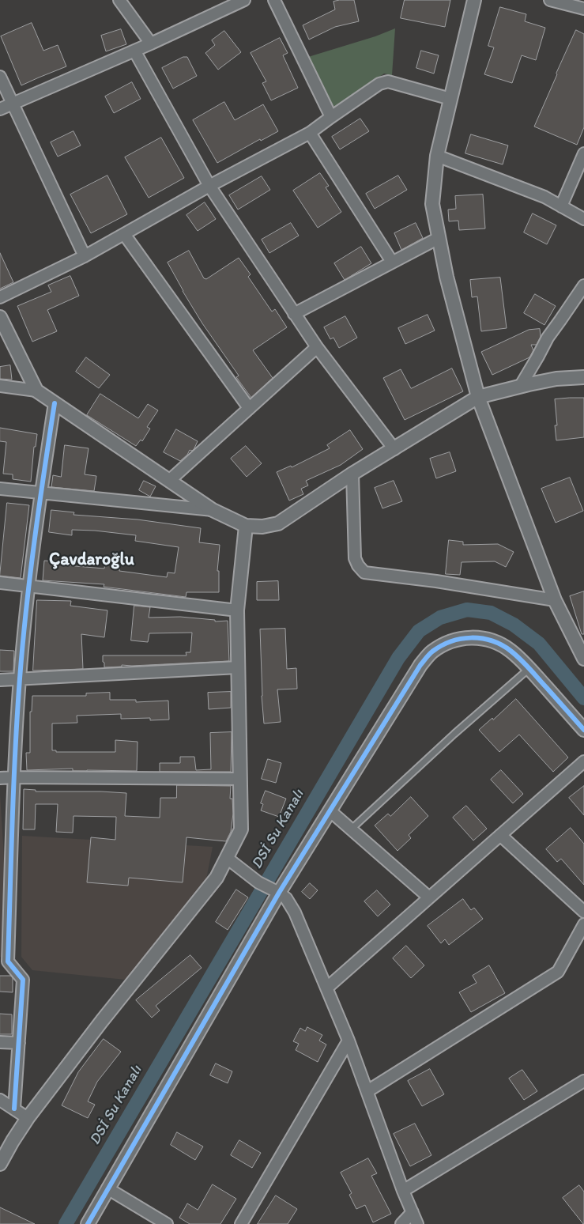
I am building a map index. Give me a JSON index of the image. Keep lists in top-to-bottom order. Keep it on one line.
{"districts":["Çavdaroğlu"],"water":["DSİ Su Kanalı"]}
